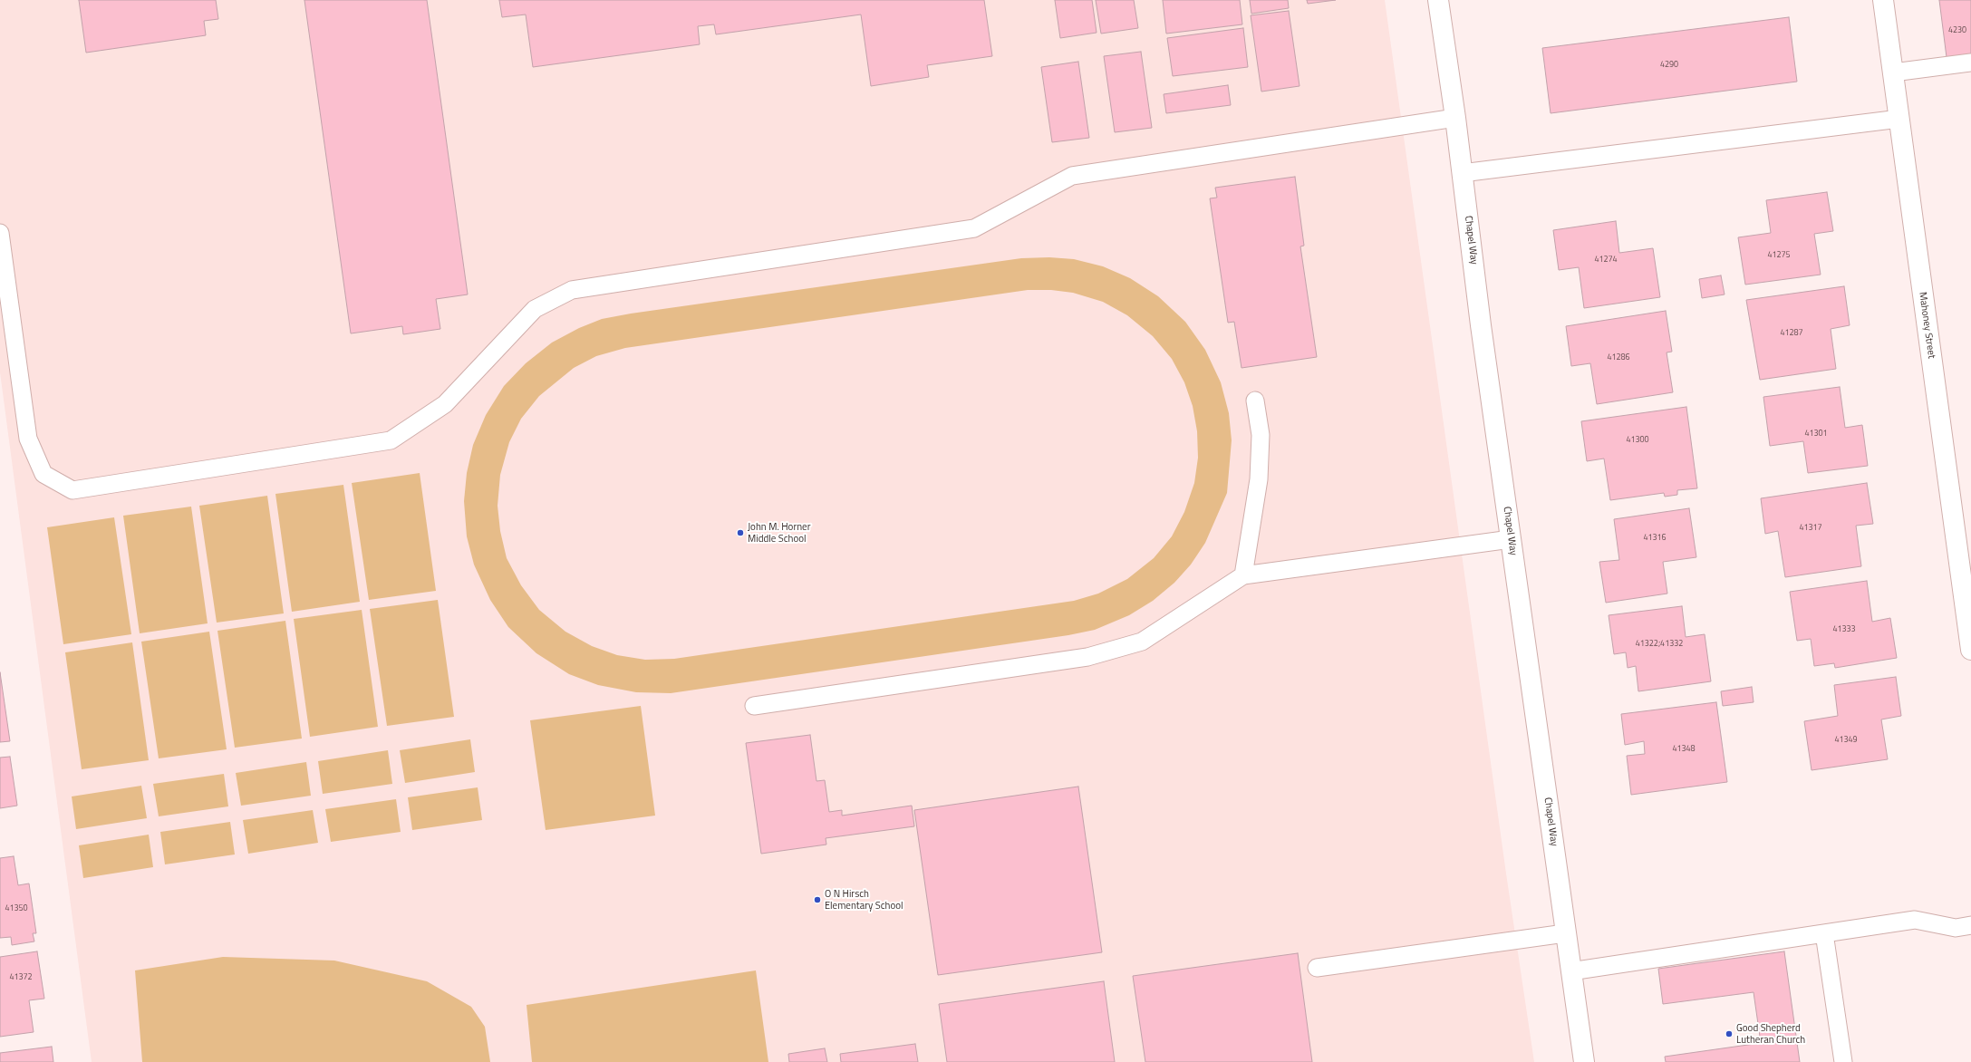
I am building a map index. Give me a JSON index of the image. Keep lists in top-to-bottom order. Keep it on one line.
{"streets":{"street":["Chapel Way","Mahoney Street"]},"places":["John M. Horner Middle School","O N Hirsch Elementary School","Good Shepherd Lutheran Church"],"house_numbers":["4230","4290","41275","41274","41287","41286","41301","41300","41317","41316","41333","41322;41332","41349","41348","41350","41372"]}
